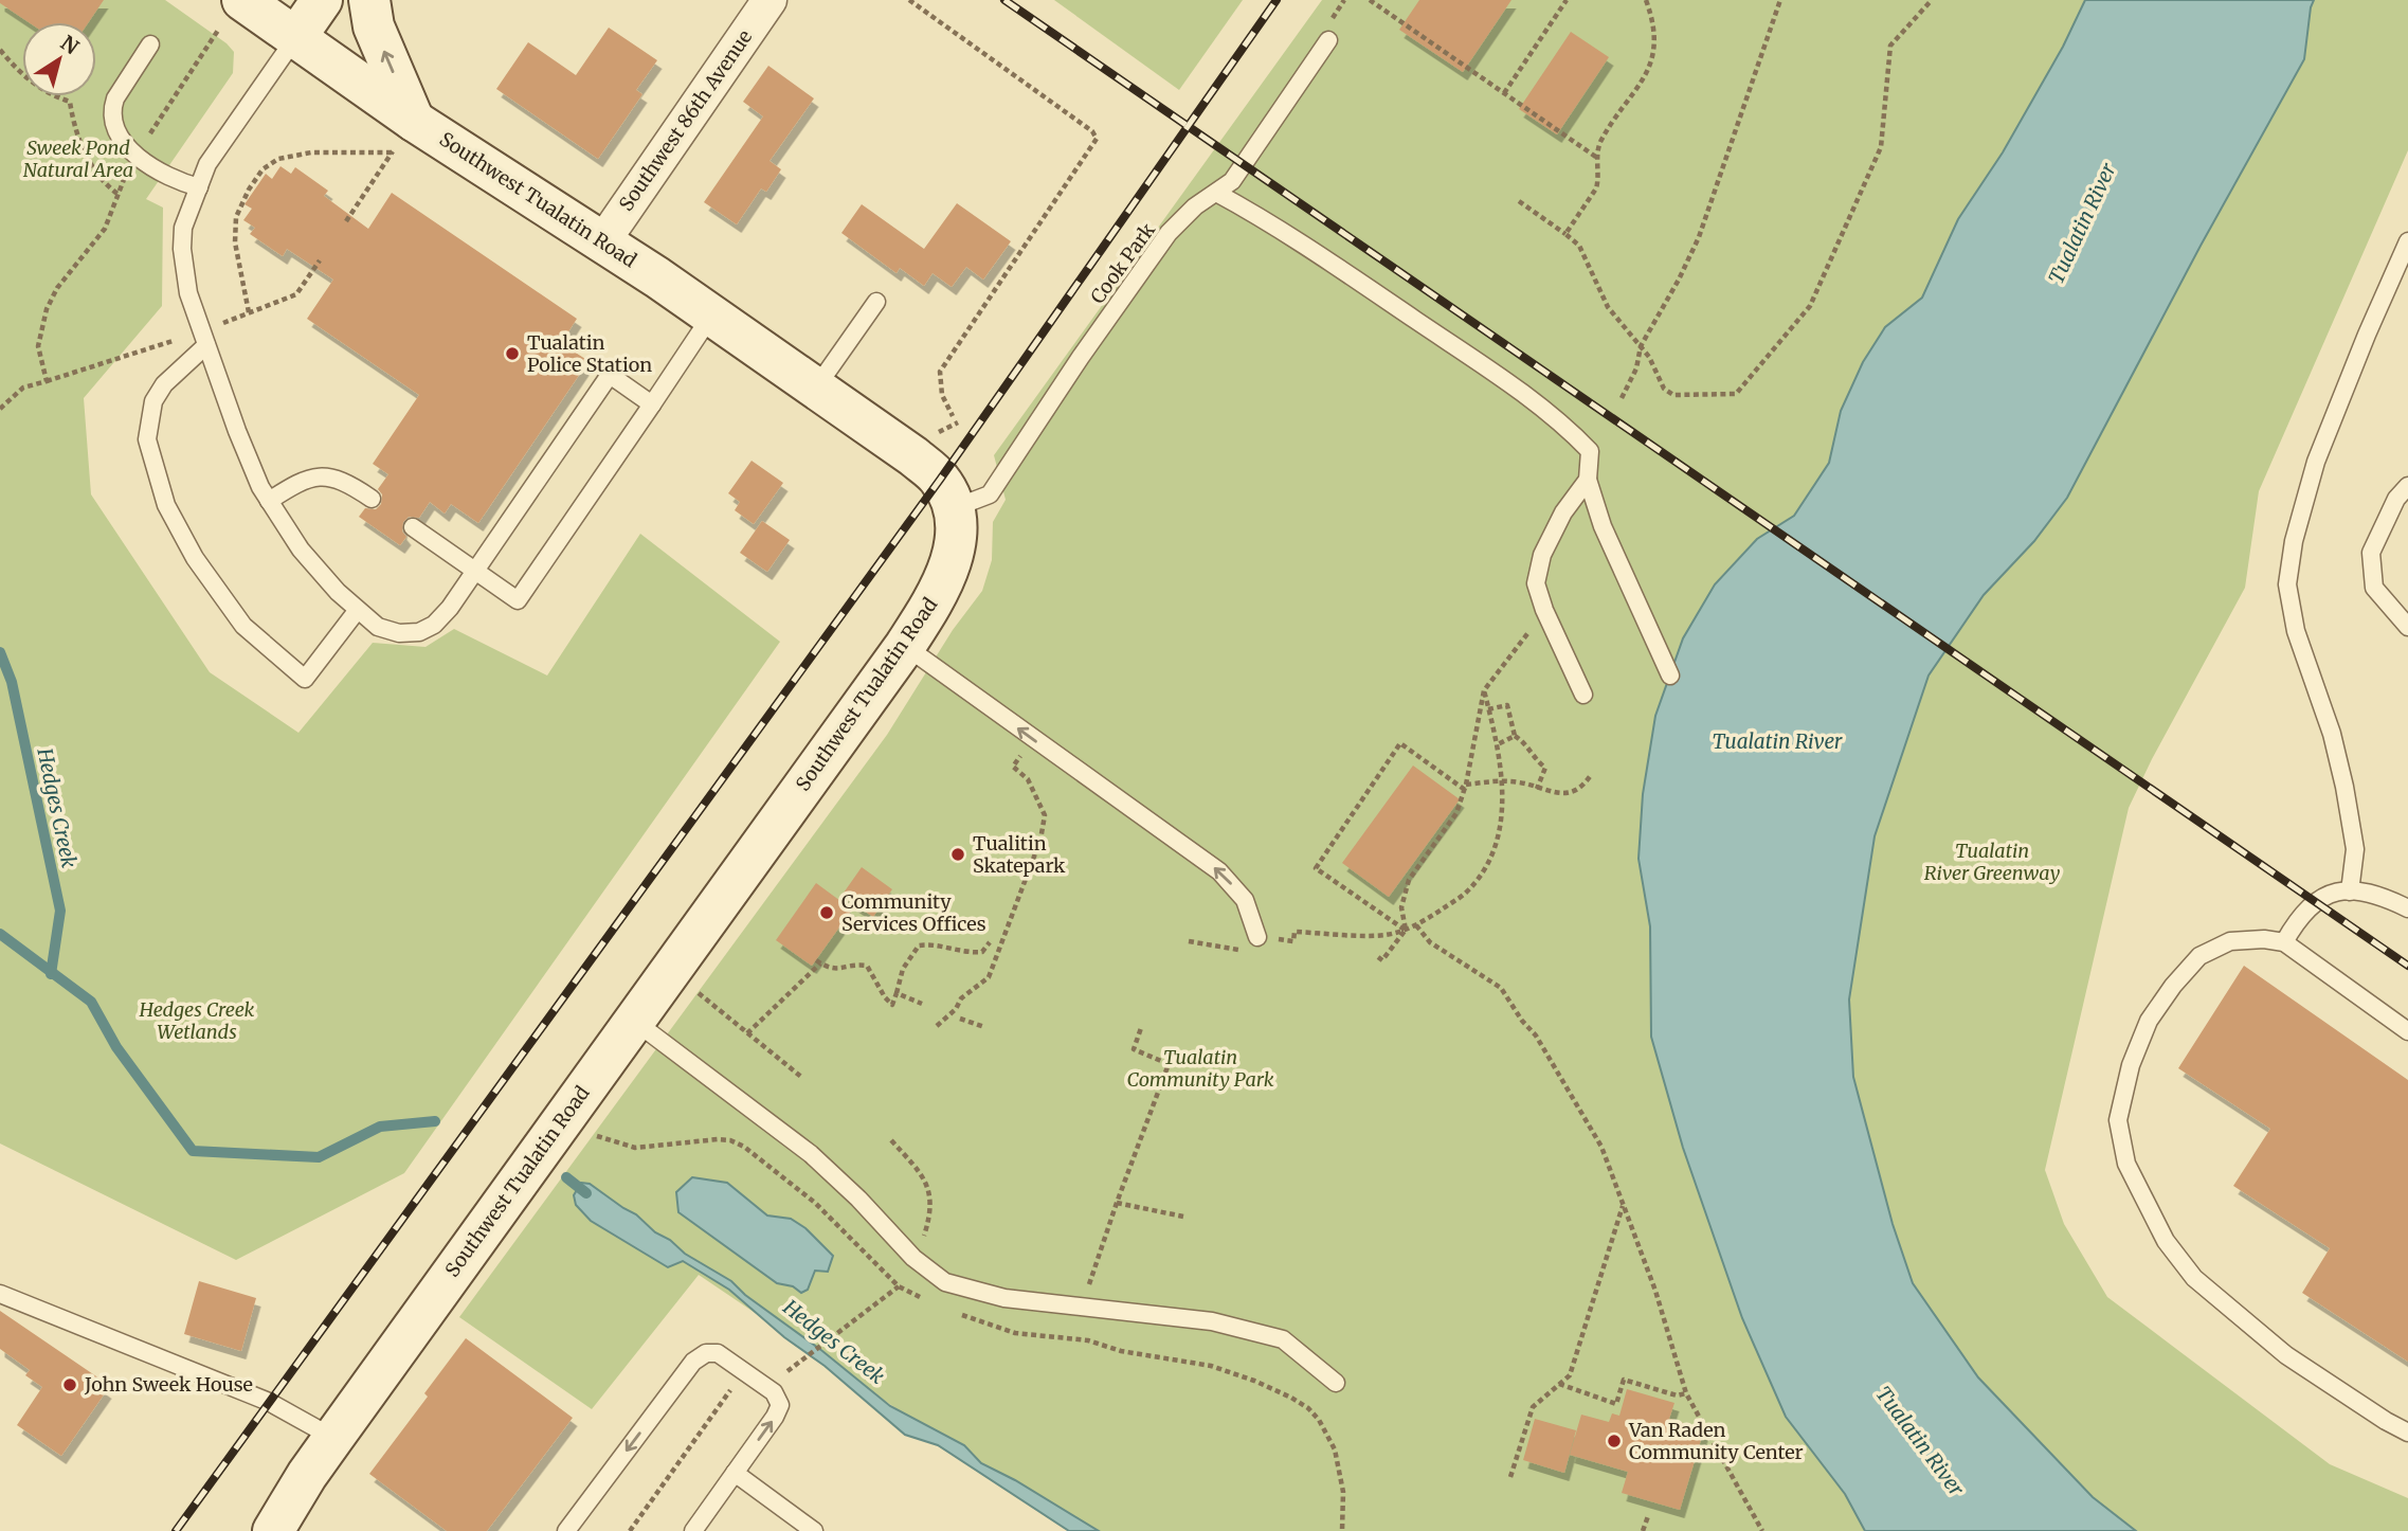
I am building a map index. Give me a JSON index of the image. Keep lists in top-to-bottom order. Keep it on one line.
{"streets":{"main road":["Southwest Tualatin Road"],"street":["Southwest 86th Avenue"],"lane":["Cook Park"]},"crossings":[["Southwest 86th Avenue","Southwest Tualatin Road"],["Southwest Tualatin Road","Cook Park"]],"water":["Tualatin River","Hedges Creek"],"parks":["Sweek Pond Natural Area","Tualatin River Greenway","Hedges Creek Wetlands","Tualatin Community Park"],"places":["Tualatin Police Station","Tualitin Skatepark","Community Services Offices","John Sweek House","Van Raden Community Center"],"north":"top right"}
